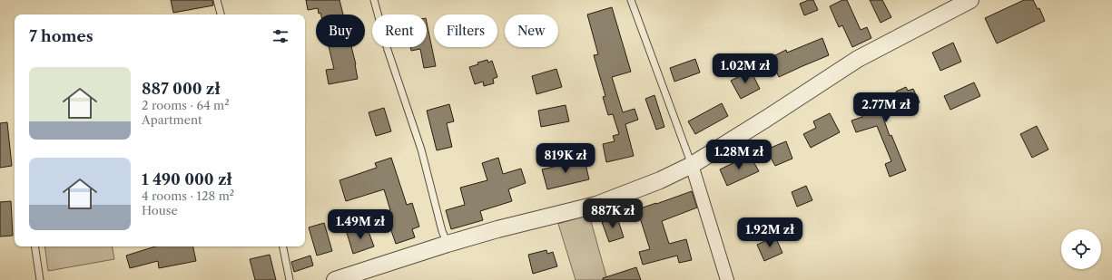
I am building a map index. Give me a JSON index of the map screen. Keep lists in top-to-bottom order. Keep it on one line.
{"page":{"chip":["Buy","Rent","Filters","New"],"heading":"7 homes","price":["1.02M zł","2.77M zł","1.28M zł","819K zł","887K zł","1.49M zł","1.92M zł"],"list":[{"name":"887 000 zł","note":"2 rooms · 64 m² · Apartment"},{"name":"1 490 000 zł","note":"4 rooms · 128 m² · House"}]}}
